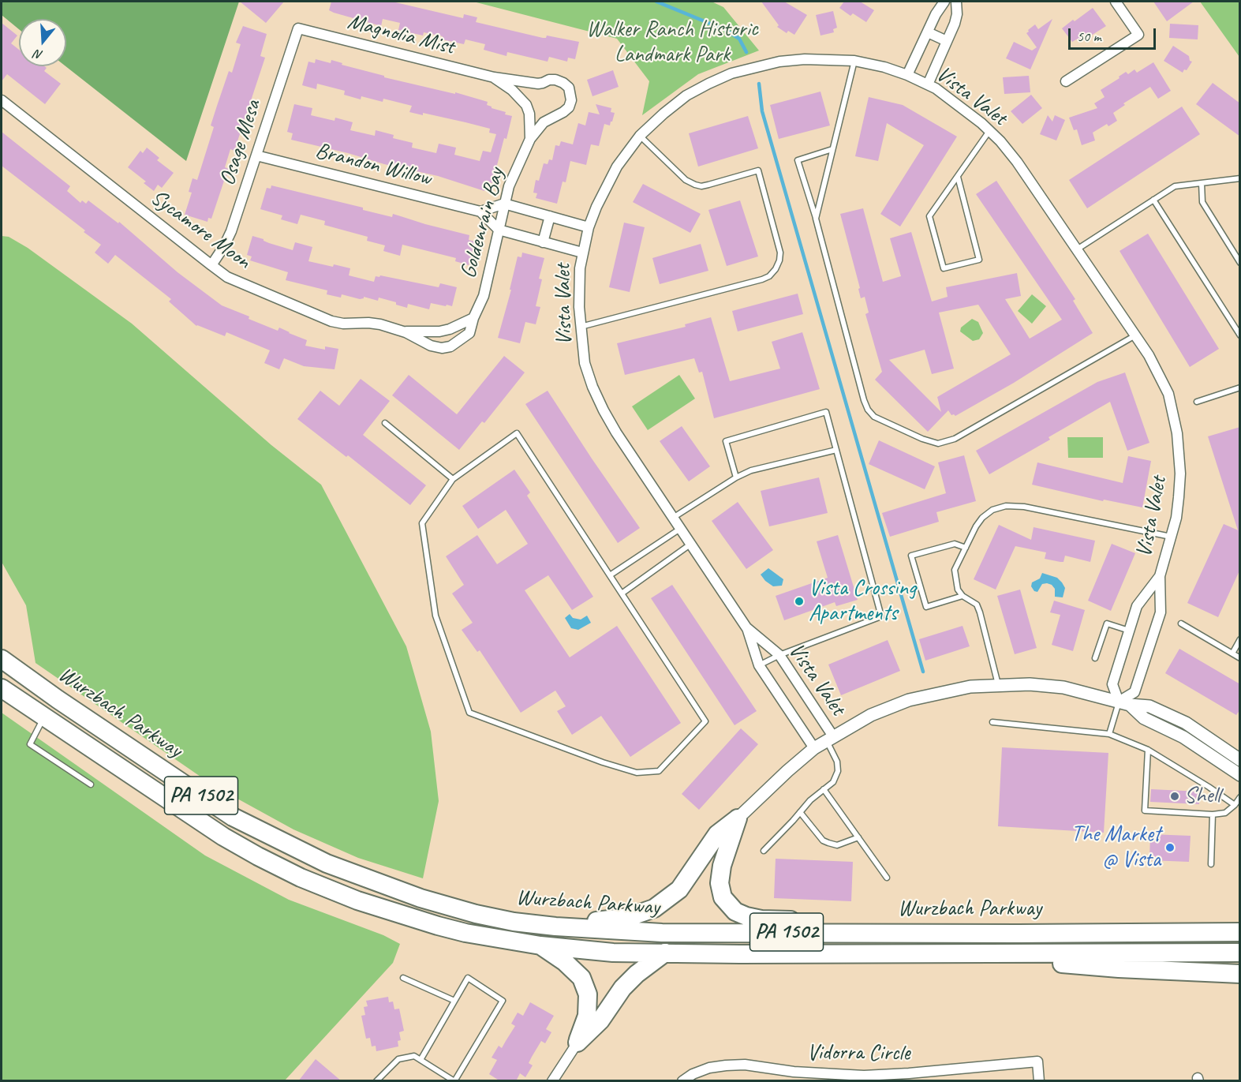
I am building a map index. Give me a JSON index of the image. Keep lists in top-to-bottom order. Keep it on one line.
{"streets":{"highway":["Wurzbach Parkway","PA 1502"],"street":["Magnolia Mist","Vista Valet","Osage Mesa","Brandon Willow","Goldenrain Bay","Sycamore Moon","Vidorra Circle"]},"crossings":[["Magnolia Mist","Osage Mesa"],["Magnolia Mist","Goldenrain Bay"],["Osage Mesa","Brandon Willow"],["Osage Mesa","Sycamore Moon"],["Goldenrain Bay","Sycamore Moon"]],"parks":["Walker Ranch Historic Landmark Park"],"places":["Vista Crossing Apartments","Shell","The Market @ Vista"],"scale_bar":"50 m","north":"bottom"}
